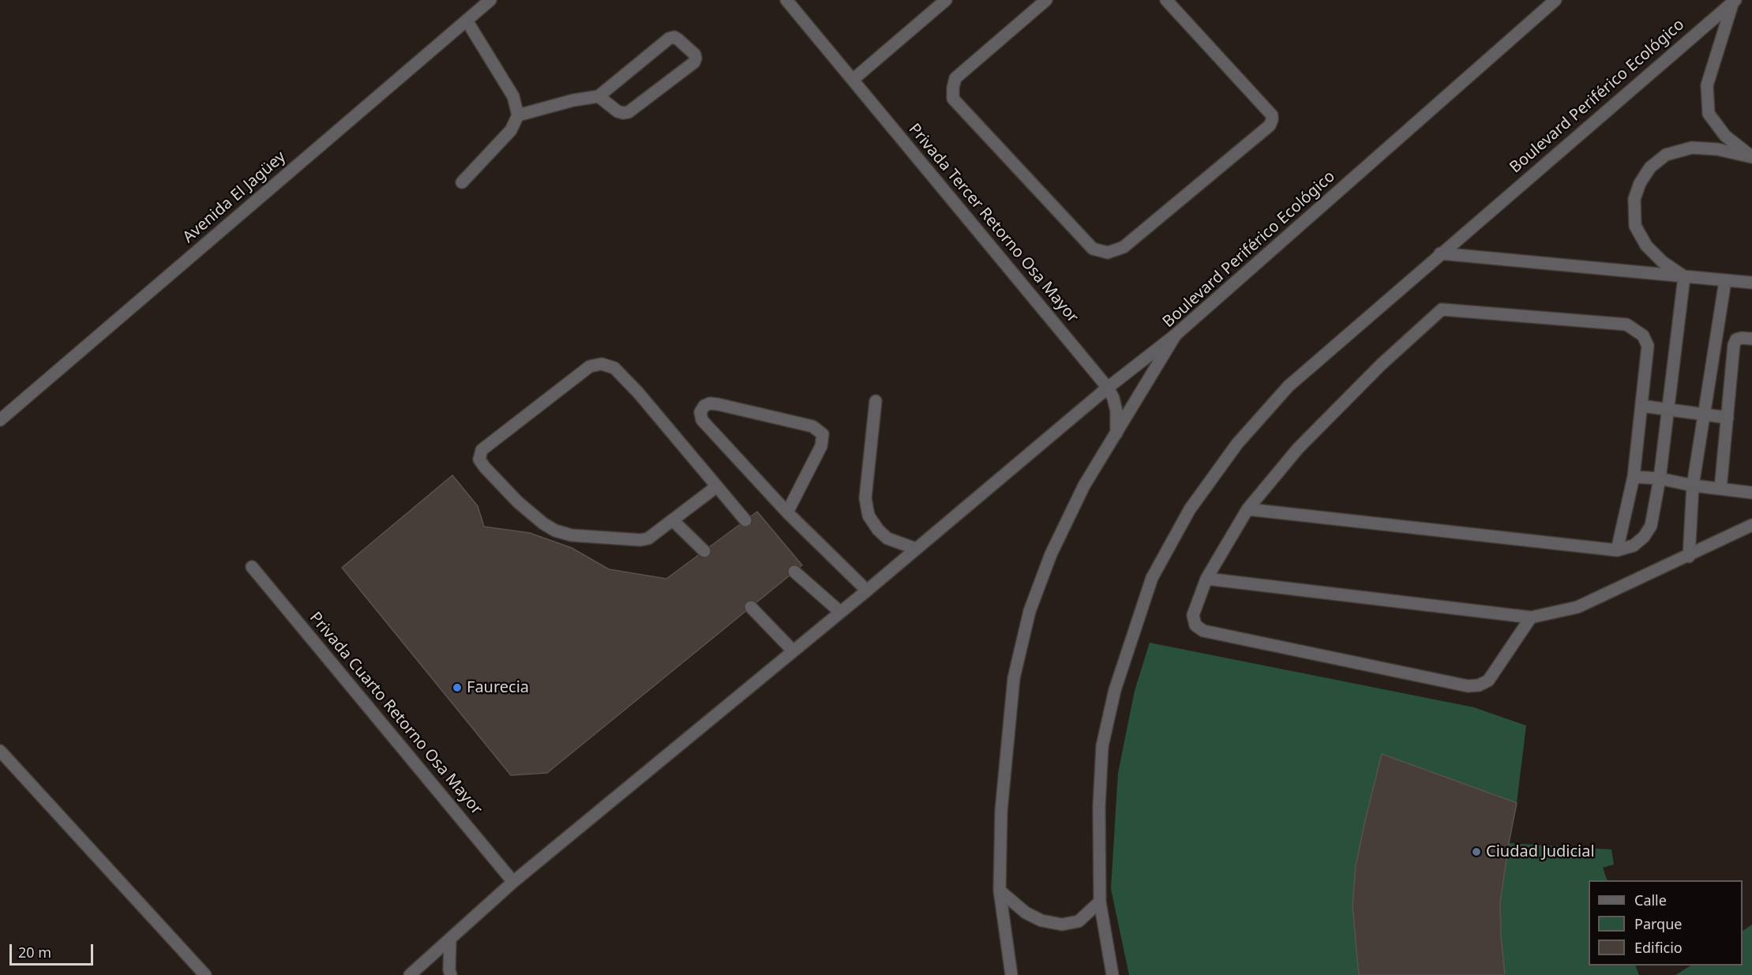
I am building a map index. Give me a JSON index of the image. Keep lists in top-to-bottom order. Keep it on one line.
{"streets":{"street":["Boulevard Periférico Ecológico","Avenida El Jagüey","Privada Tercer Retorno Osa Mayor","Privada Cuarto Retorno Osa Mayor"]},"crossings":[["Boulevard Periférico Ecológico","Privada Tercer Retorno Osa Mayor"]],"places":["Faurecia","Ciudad Judicial"],"legend":["Calle","Parque","Edificio"],"scale_bar":"20 m"}
